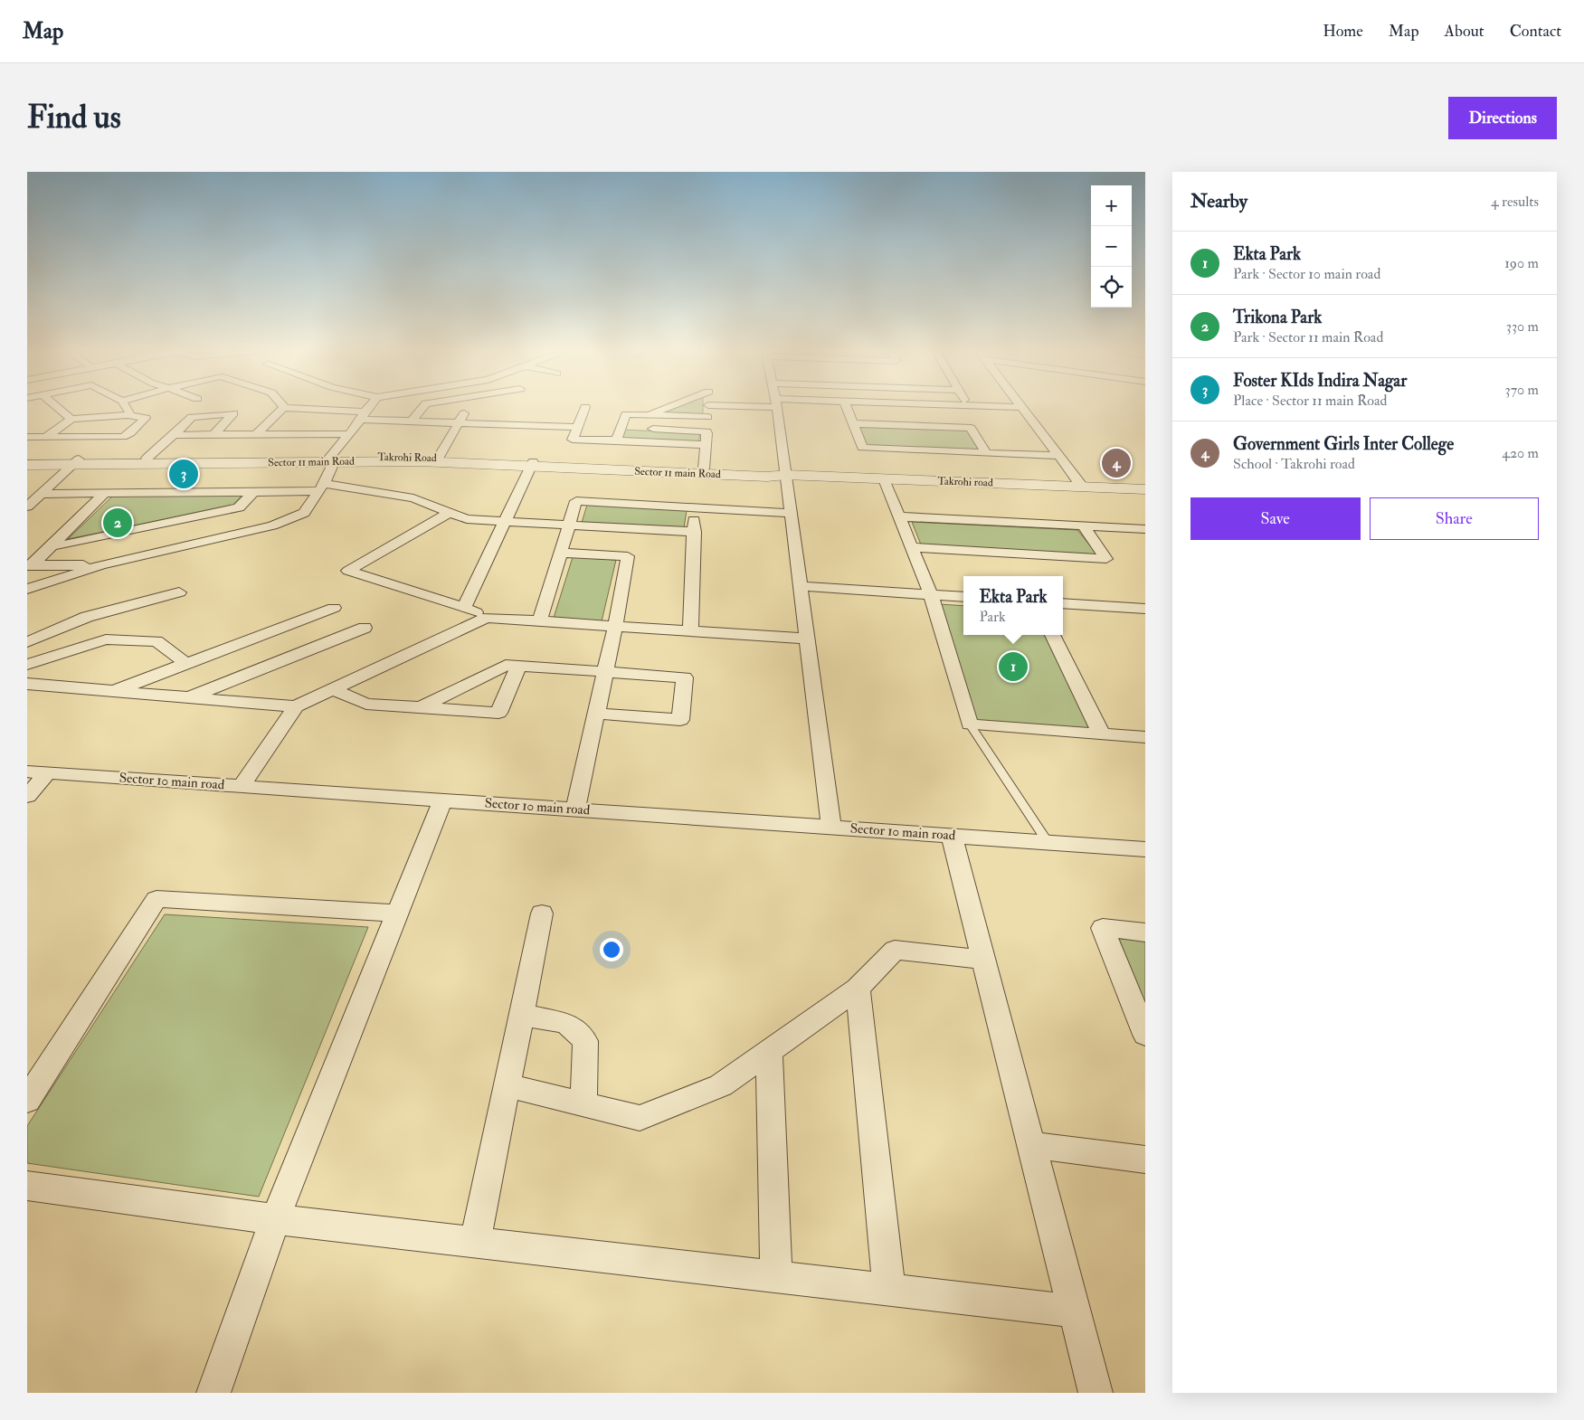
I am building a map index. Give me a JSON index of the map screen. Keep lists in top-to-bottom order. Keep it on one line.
{"streets":{"street":["Takrohi Road","Sector 11 main Road","Takrohi road","Sector 10 main road"]},"crossings":[["Takrohi Road","Sector 11 main Road"],["Takrohi Road","Takrohi road"],["Sector 11 main Road","Takrohi road"]],"page":{"header":"Map","nav":["Home","Map","About","Contact"],"buttons":["Directions",["Save","Share"]],"title":"Find us","heading":["Nearby","4 results"],"map_buttons":["+","−"],"list":[{"mark":"1","name":"Ekta Park","note":"Park · Sector 10 main road","value":"190 m"},{"mark":"2","name":"Trikona Park","note":"Park · Sector 11 main Road","value":"330 m"},{"mark":"3","name":"Foster KIds Indira Nagar","note":"Place · Sector 11 main Road","value":"370 m"},{"mark":"4","name":"Government Girls Inter College","note":"School · Takrohi road","value":"420 m"}],"pins":["4","3","2","1"],"popup":["Ekta Park","Park"]}}
